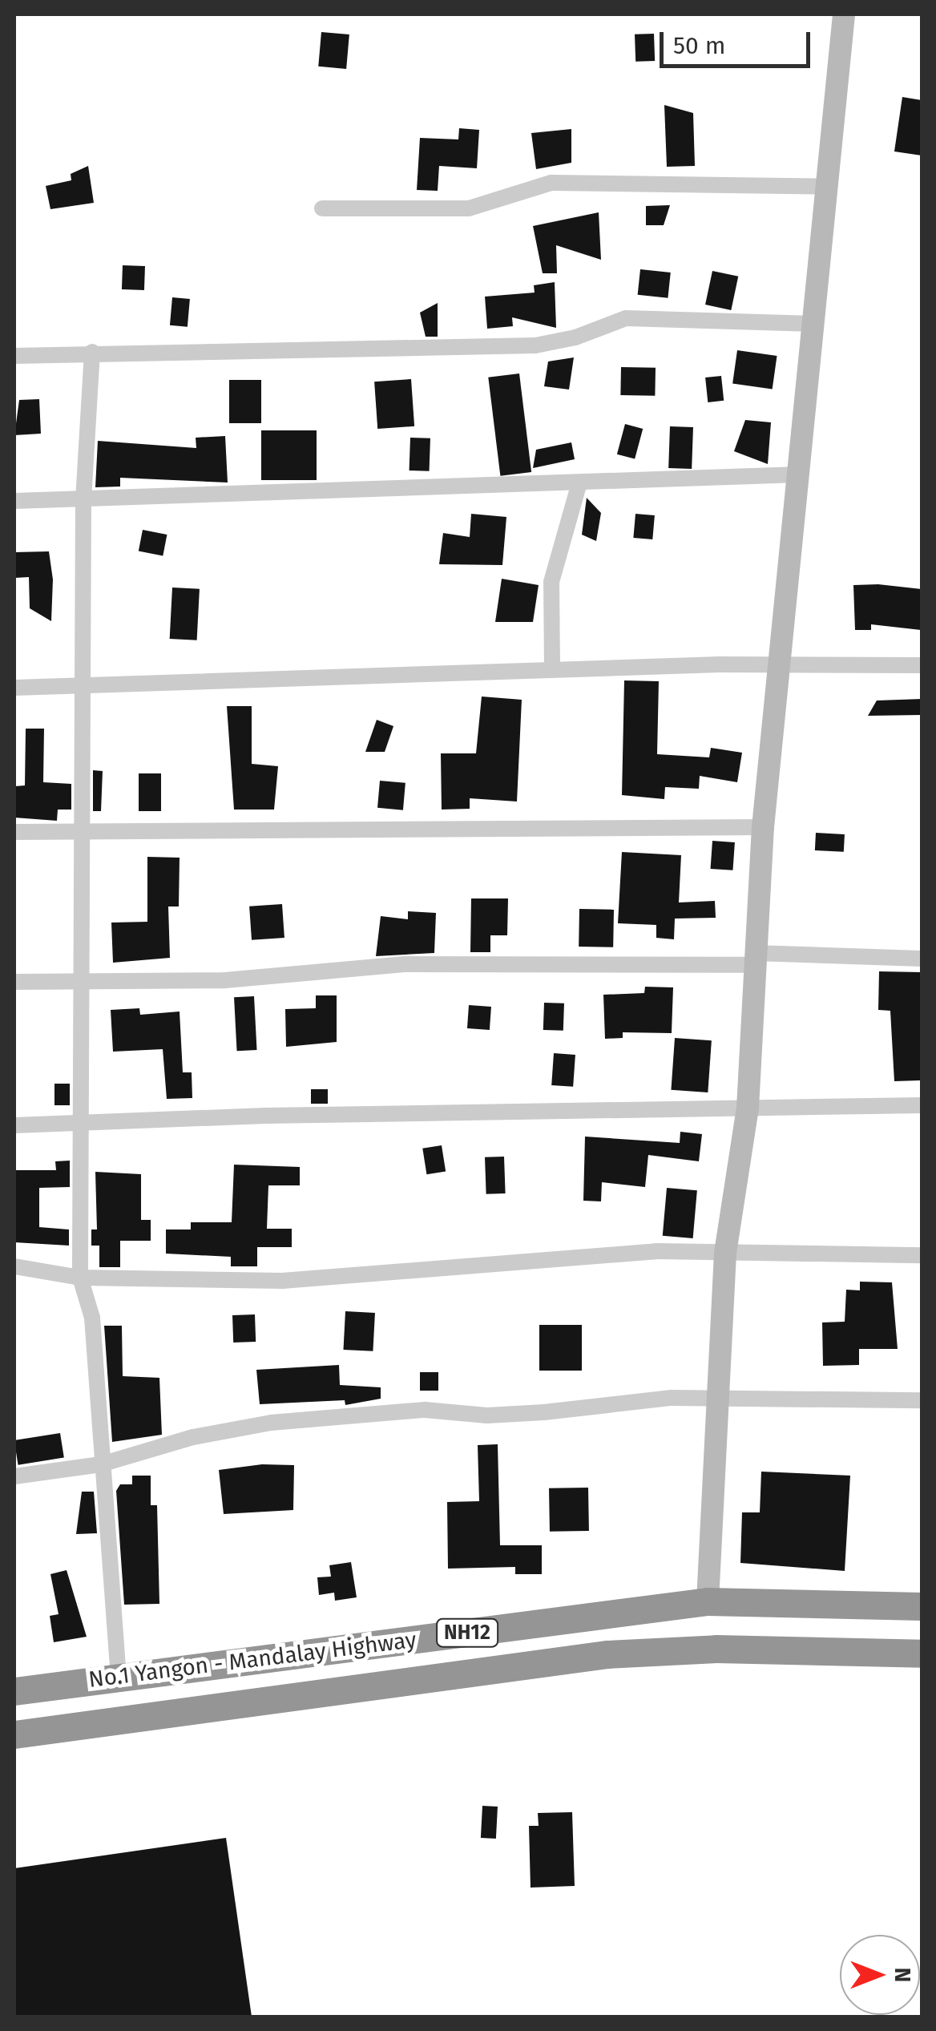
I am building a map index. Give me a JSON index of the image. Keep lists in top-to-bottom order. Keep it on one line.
{"streets":{"highway":["NH12","No.1 Yangon - Mandalay Highway"]},"scale_bar":"50 m","north":"right"}
